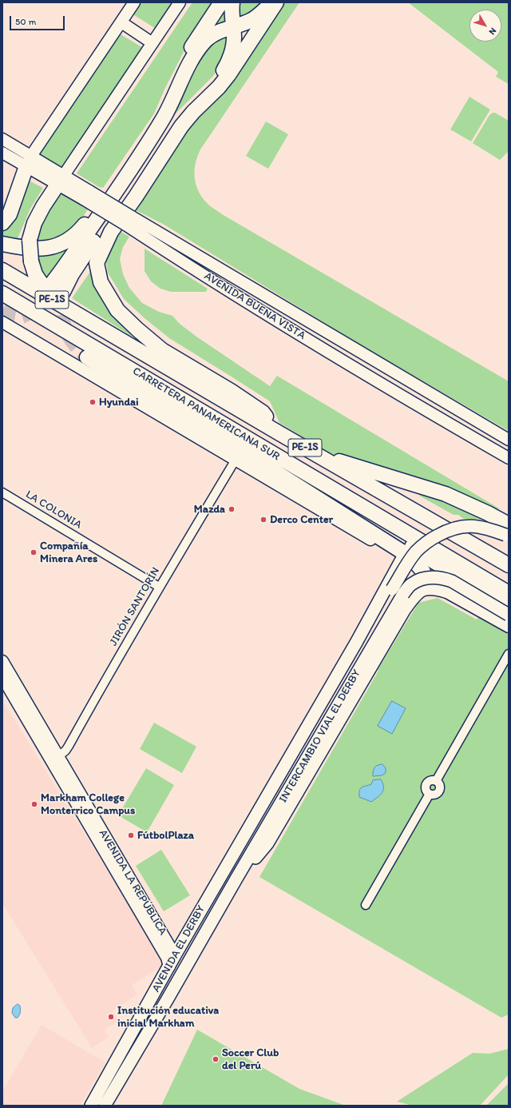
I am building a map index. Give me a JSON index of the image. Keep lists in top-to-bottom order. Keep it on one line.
{"streets":{"highway":["PE-1S","CARRETERA PANAMERICANA SUR"],"main road":["AVENIDA BUENA VISTA","INTERCAMBIO VIAL EL DERBY","AVENIDA LA REPÚBLICA","AVENIDA EL DERBY"],"street":["LA COLONIA","JIRÓN SANTORÍN"]},"crossings":[["LA COLONIA","JIRÓN SANTORÍN"],["JIRÓN SANTORÍN","AVENIDA LA REPÚBLICA"],["INTERCAMBIO VIAL EL DERBY","AVENIDA EL DERBY"],["AVENIDA LA REPÚBLICA","AVENIDA EL DERBY"]],"places":["Hyundai","Mazda","Derco Center","Compañía Minera Ares","Markham College Monterrico Campus","FútbolPlaza","Institución educativa inicial Markham","Soccer Club del Perú"],"scale_bar":"50 m","north":"bottom right"}
